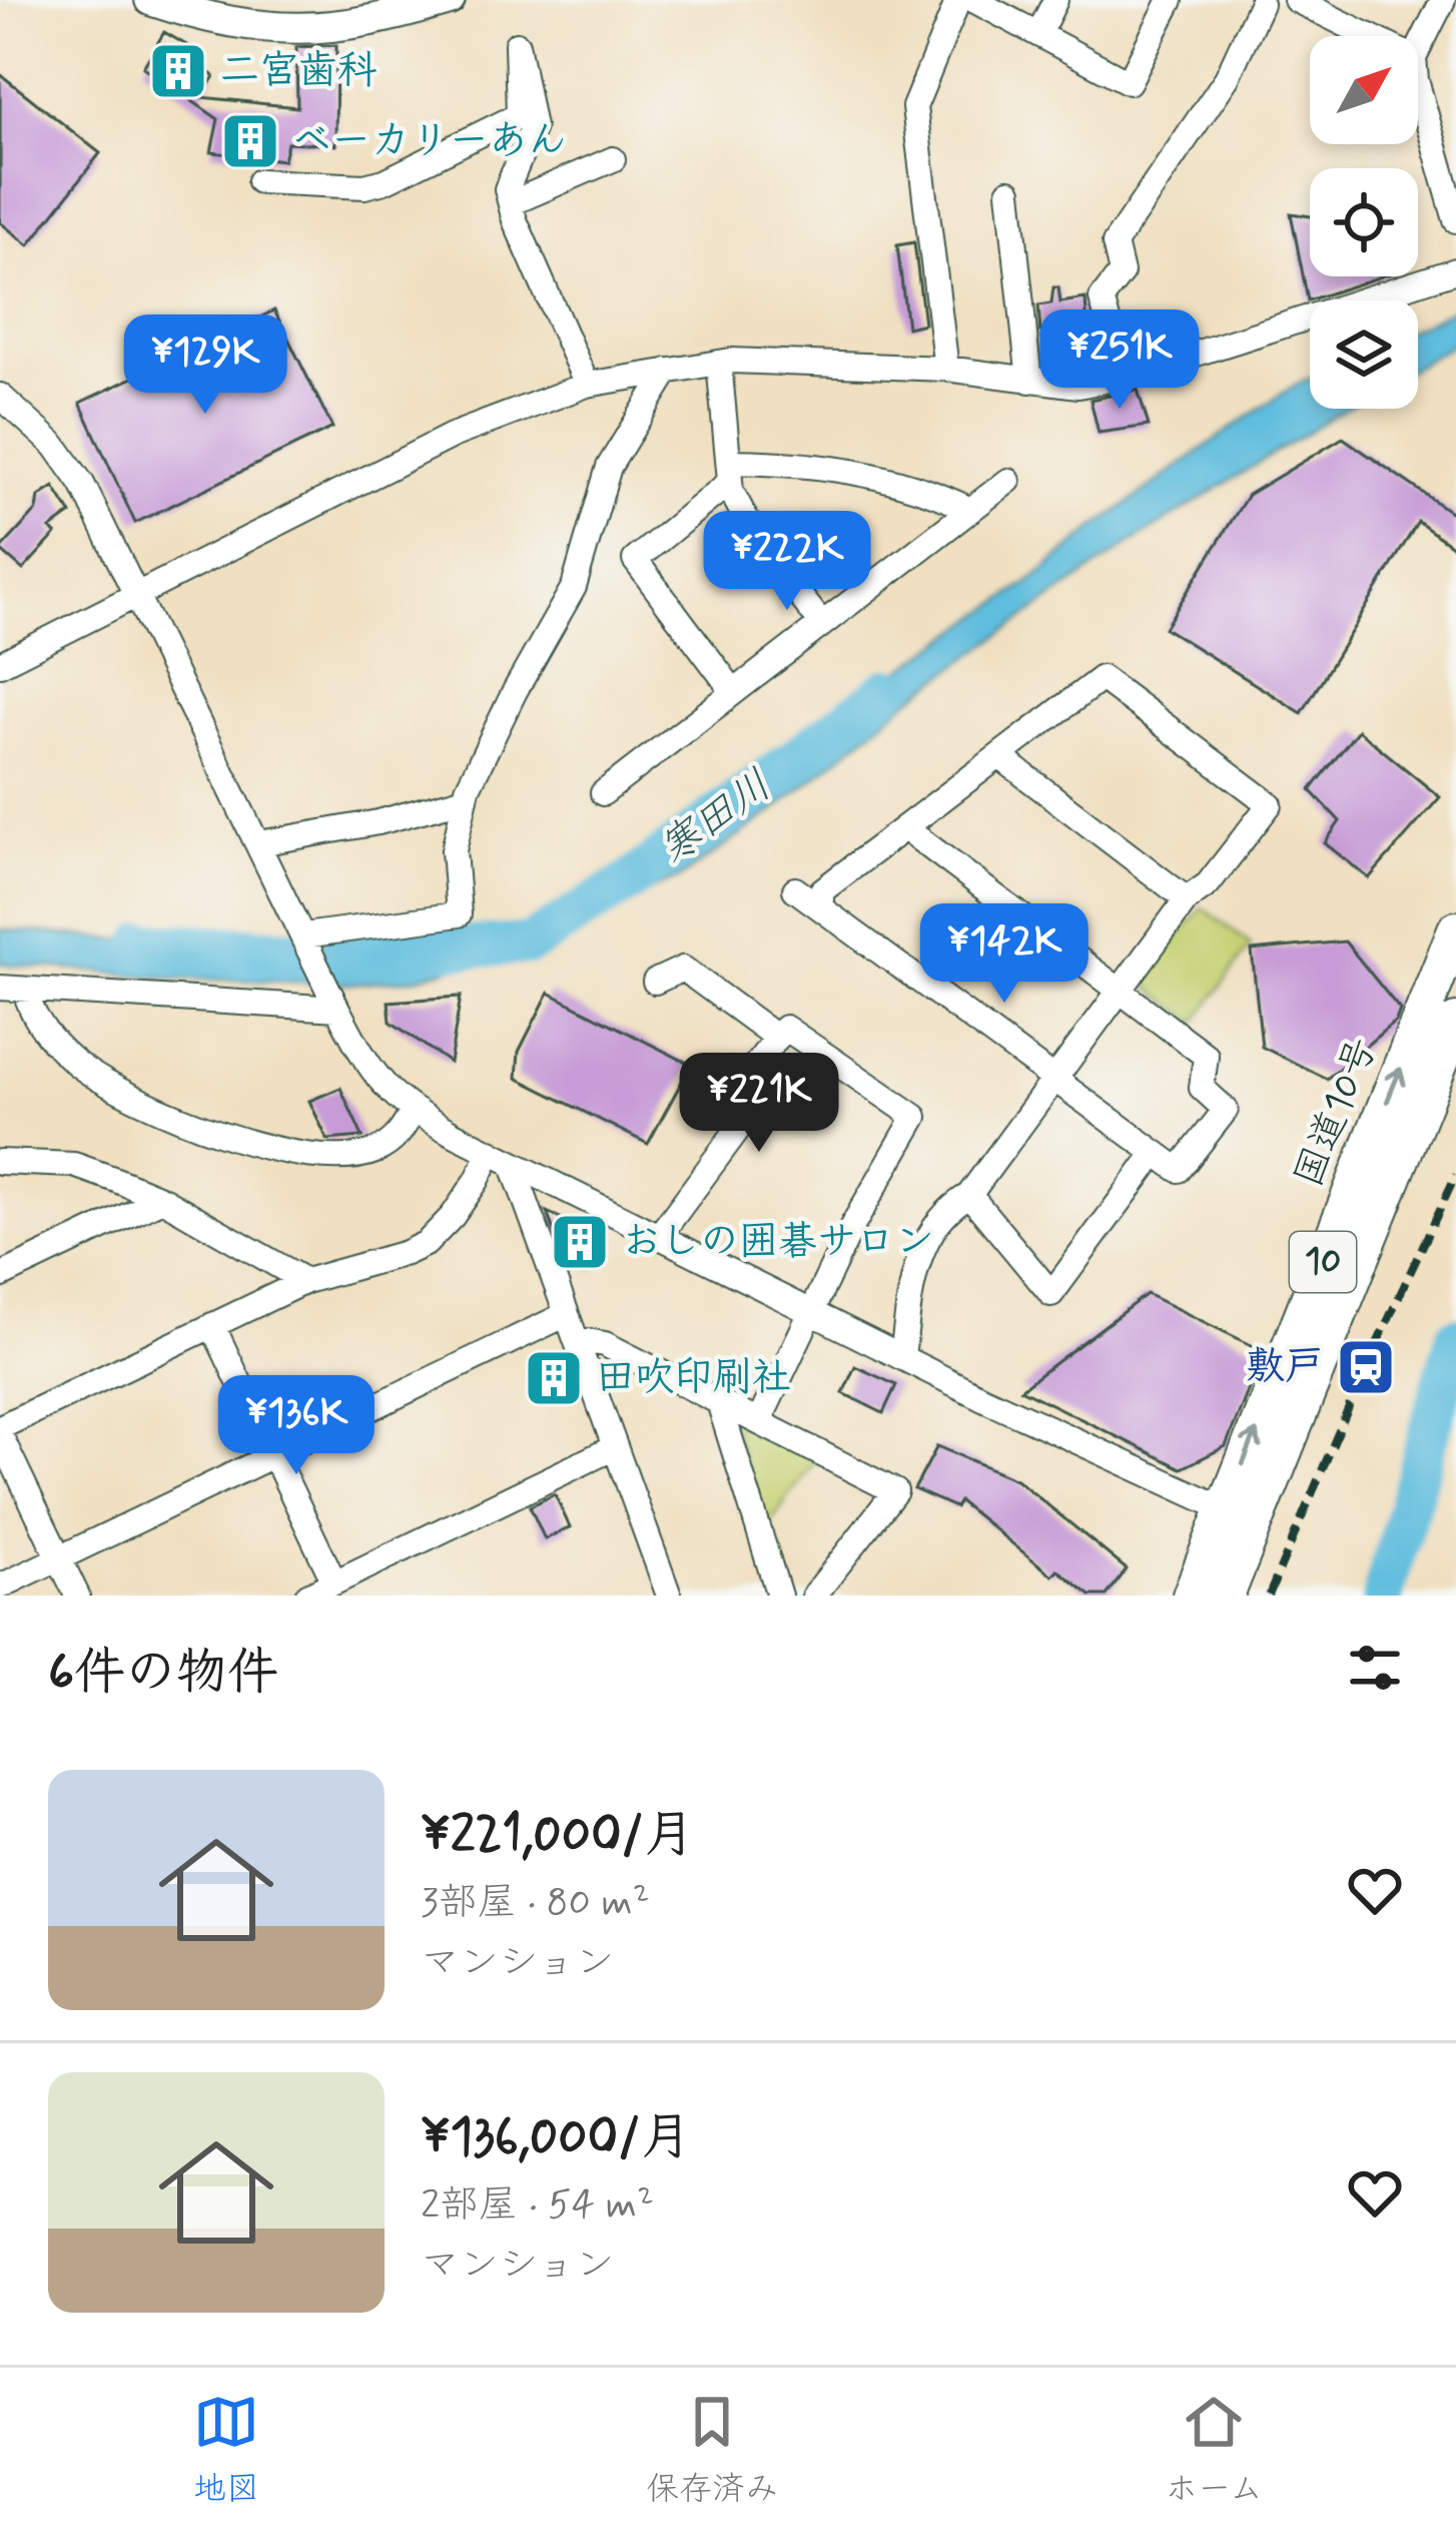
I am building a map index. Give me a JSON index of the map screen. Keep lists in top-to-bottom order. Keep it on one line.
{"streets":{"highway":["国道10号","10"]},"water":["寒田川"],"places":{"building":["二宮歯科","ベーカリーあん","おしの囲碁サロン","田吹印刷社"],"station":["敷戸"]},"north":"top right","page":{"price":["¥251K","¥129K","¥222K","¥142K","¥221K","¥136K"],"heading":"6件の物件","list":[{"name":"¥221,000/月","note":"3部屋 · 80 m² · マンション"},{"name":"¥136,000/月","note":"2部屋 · 54 m² · マンション"}],"tabs":["地図","保存済み","ホーム"]}}
